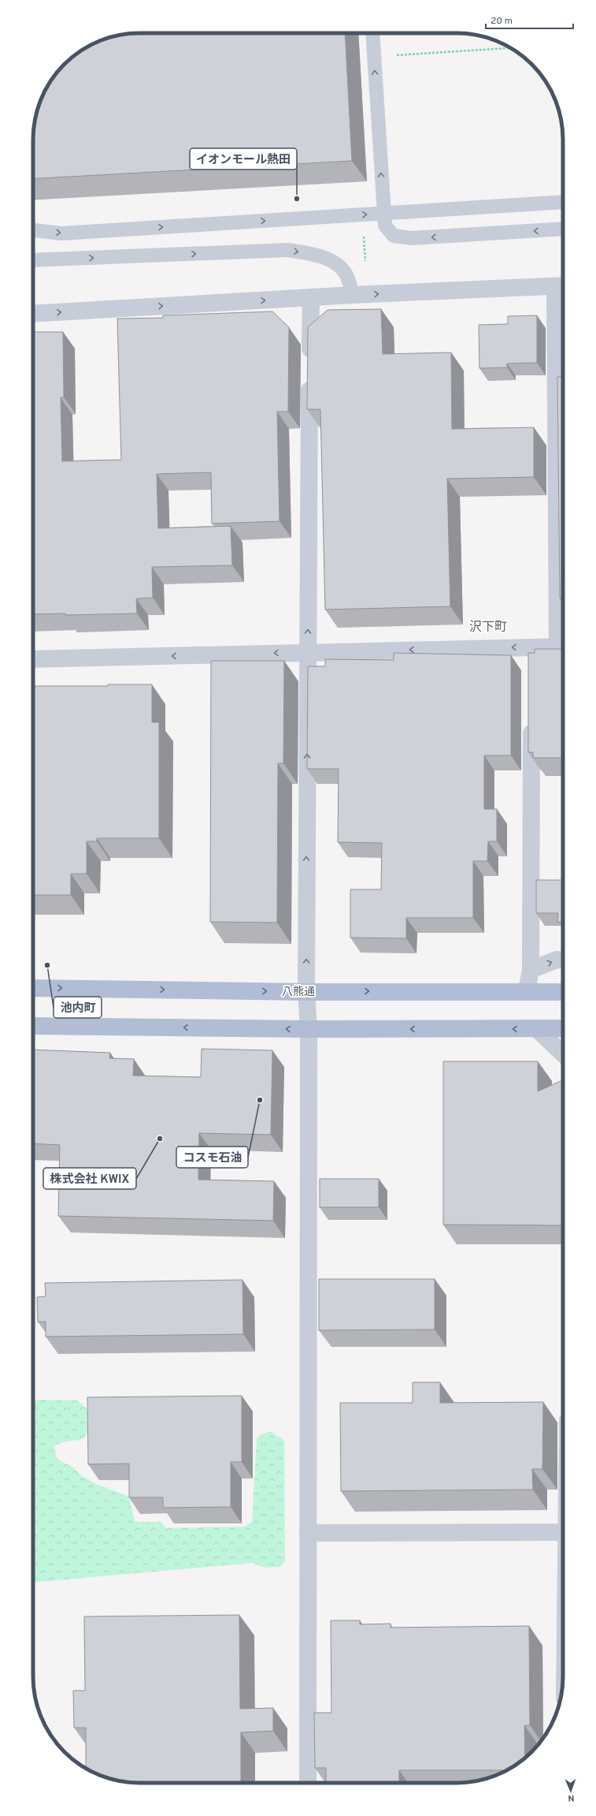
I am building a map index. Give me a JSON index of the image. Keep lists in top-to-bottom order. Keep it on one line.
{"streets":{"main road":["八熊通"]},"districts":["沢下町"],"places":["イオンモール熱田","池内町","コスモ石油","株式会社 KWIX"],"scale_bar":"20 m","north":"bottom"}
